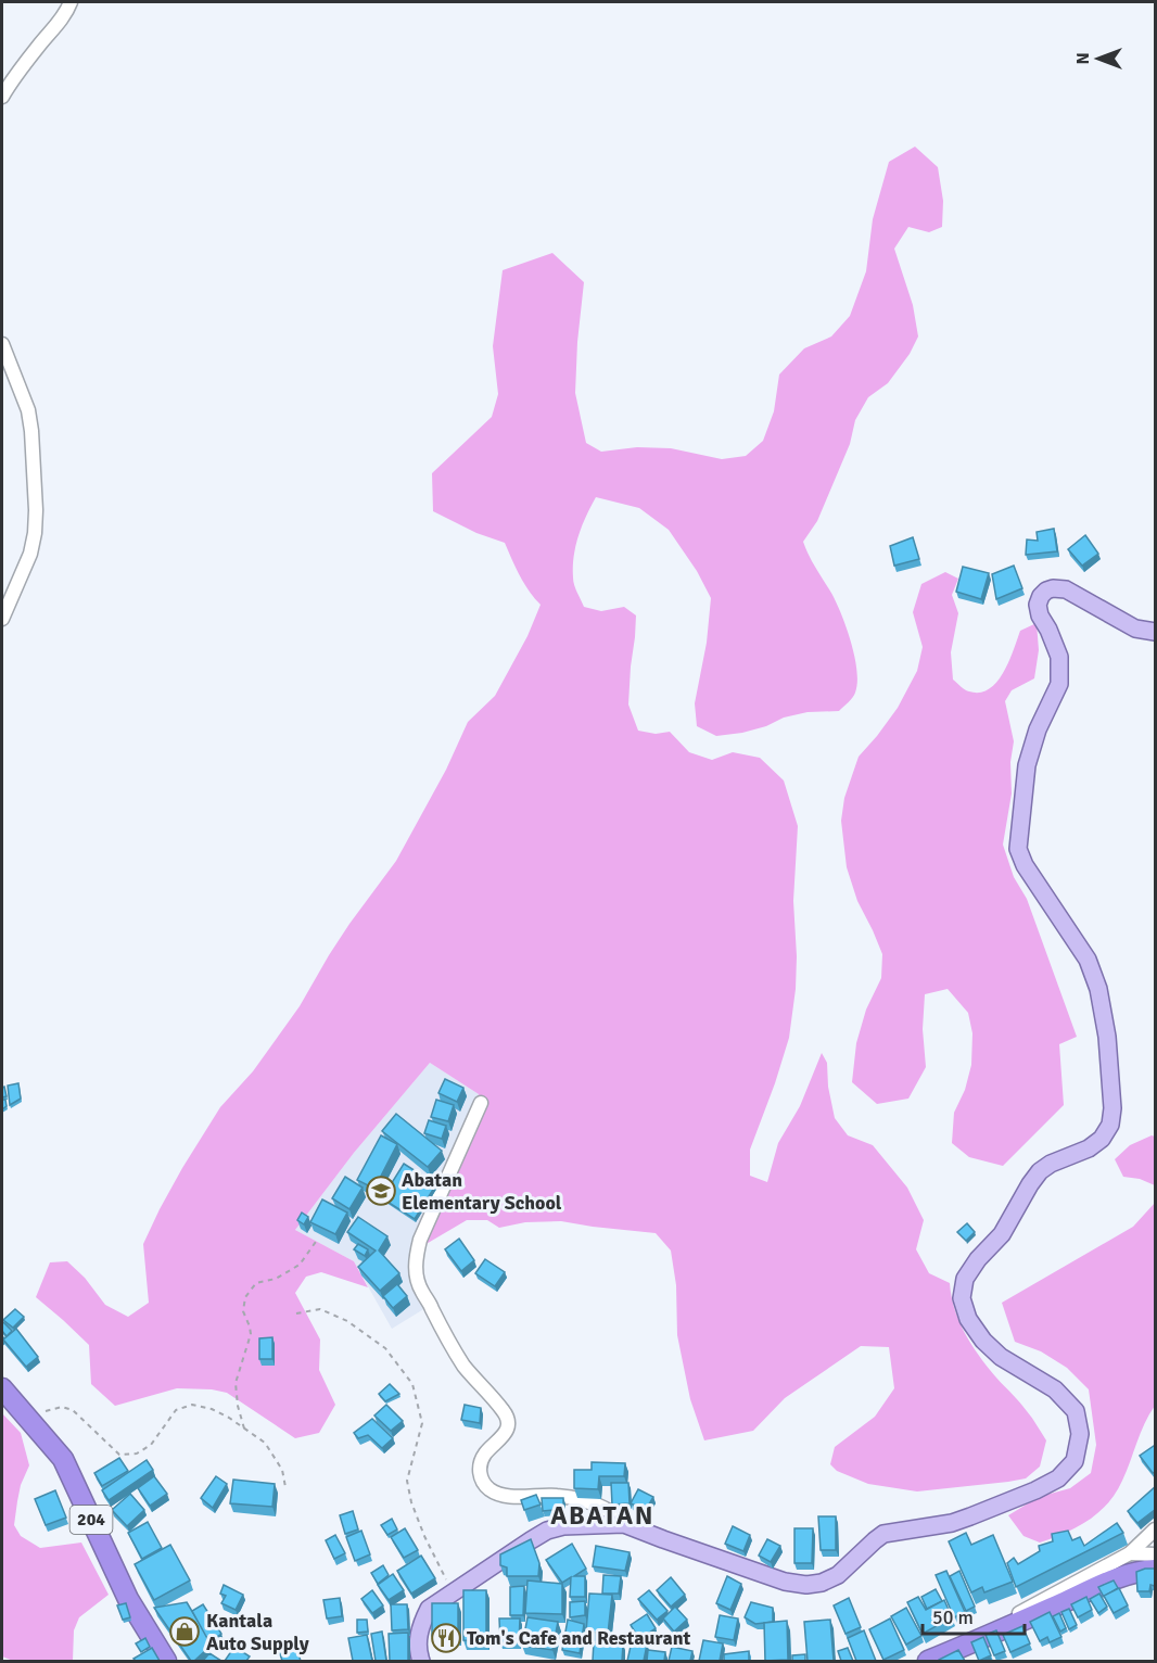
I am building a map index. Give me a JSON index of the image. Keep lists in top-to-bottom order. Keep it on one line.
{"streets":{"highway":["204"]},"districts":["ABATAN"],"places":{"school or university":["Abatan Elementary School"],"shop":["Kantala Auto Supply"],"restaurant":["Tom's Cafe and Restaurant"]},"scale_bar":"50 m","north":"left"}
